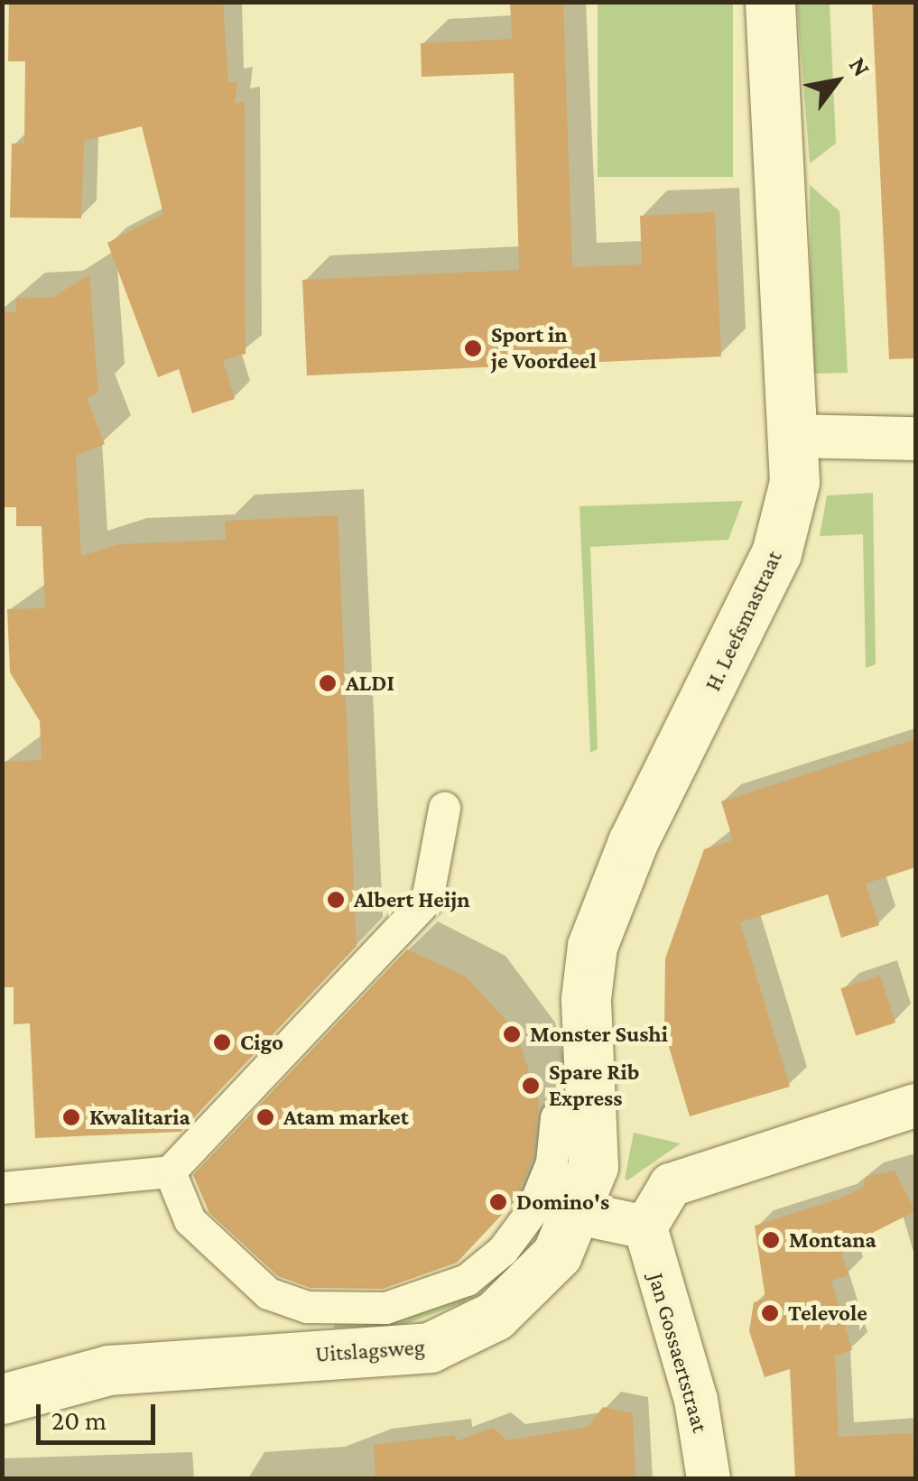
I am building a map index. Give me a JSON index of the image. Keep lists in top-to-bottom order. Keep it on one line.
{"streets":{"street":["H. Leefsmastraat","Uitslagsweg","Jan Gossaertstraat"]},"crossings":[["H. Leefsmastraat","Uitslagsweg"]],"places":["Sport in je Voordeel","ALDI","Albert Heijn","Monster Sushi","Cigo","Spare Rib Express","Kwalitaria","Atam market","Domino's","Montana","Televole"],"scale_bar":"20 m","north":"top right"}
